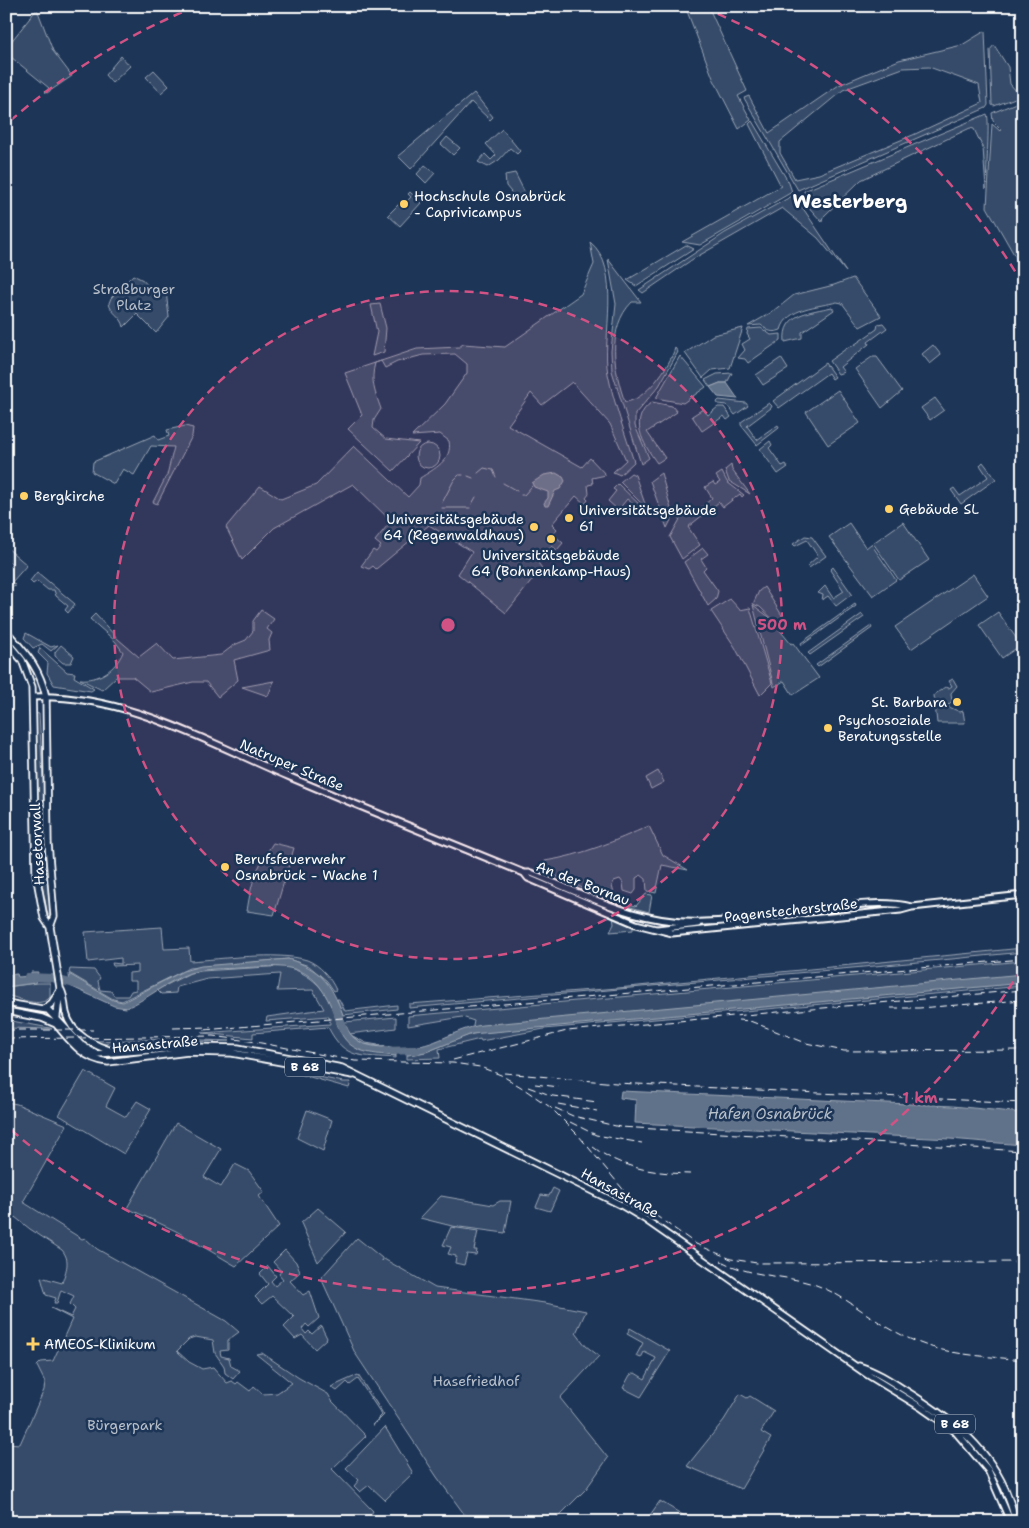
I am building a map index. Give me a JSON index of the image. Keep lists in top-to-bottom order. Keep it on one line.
{"streets":{"main road":["Natruper Straße","Hasetorwall","An der Bornau","Pagenstecherstraße","Hansastraße","B 68"]},"crossings":[["Natruper Straße","Hasetorwall"],["Natruper Straße","An der Bornau"],["Natruper Straße","B 68"],["Hasetorwall","Hansastraße"],["Hasetorwall","B 68"],["An der Bornau","Pagenstecherstraße"],["Hansastraße","B 68"]],"districts":["Westerberg"],"water":["Hafen Osnabrück"],"parks":["Straßburger Platz","Hasefriedhof","Bürgerpark"],"places":{"other":["Hochschule Osnabrück - Caprivicampus","Bergkirche","Gebäude SL","Universitätsgebäude 61","Universitätsgebäude 64 (Regenwaldhaus)","Universitätsgebäude 64 (Bohnenkamp-Haus)","St. Barbara","Psychosoziale Beratungsstelle","Berufsfeuerwehr Osnabrück - Wache 1"],"health":["AMEOS-Klinikum"]},"rings":["500 m","1 km"]}
